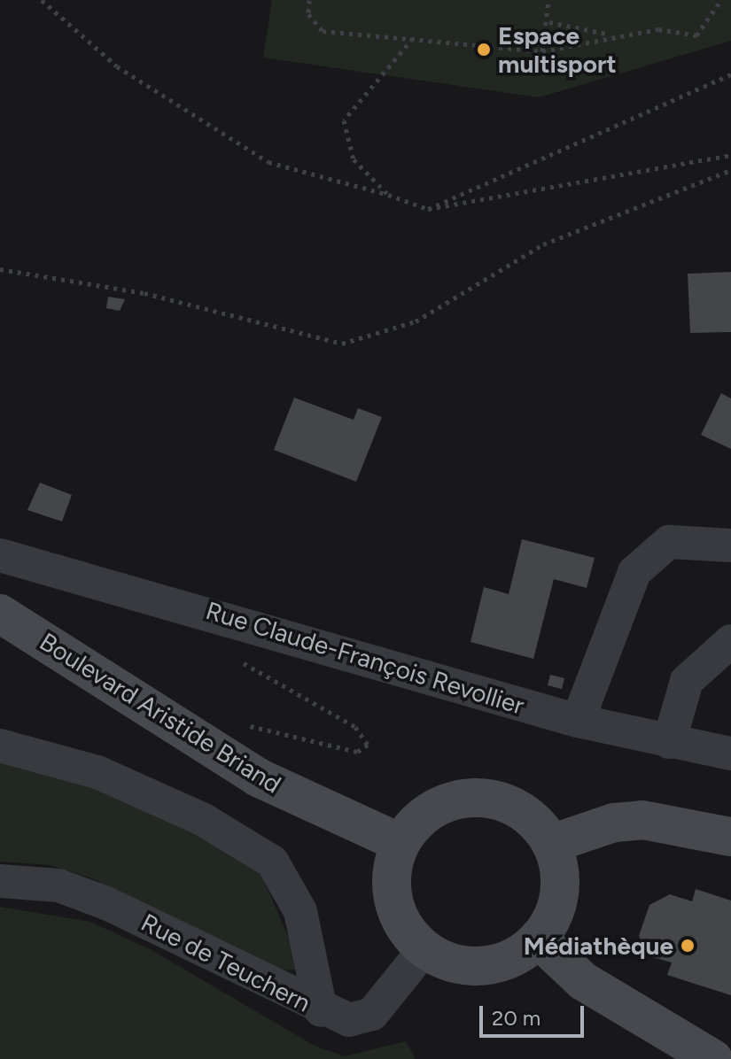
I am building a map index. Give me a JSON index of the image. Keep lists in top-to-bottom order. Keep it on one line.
{"streets":{"main road":["Boulevard Aristide Briand"],"street":["Rue Claude-François Revollier","Rue de Teuchern"]},"crossings":[["Boulevard Aristide Briand","Rue de Teuchern"]],"places":["Espace multisport","Médiathèque"],"scale_bar":"20 m"}
